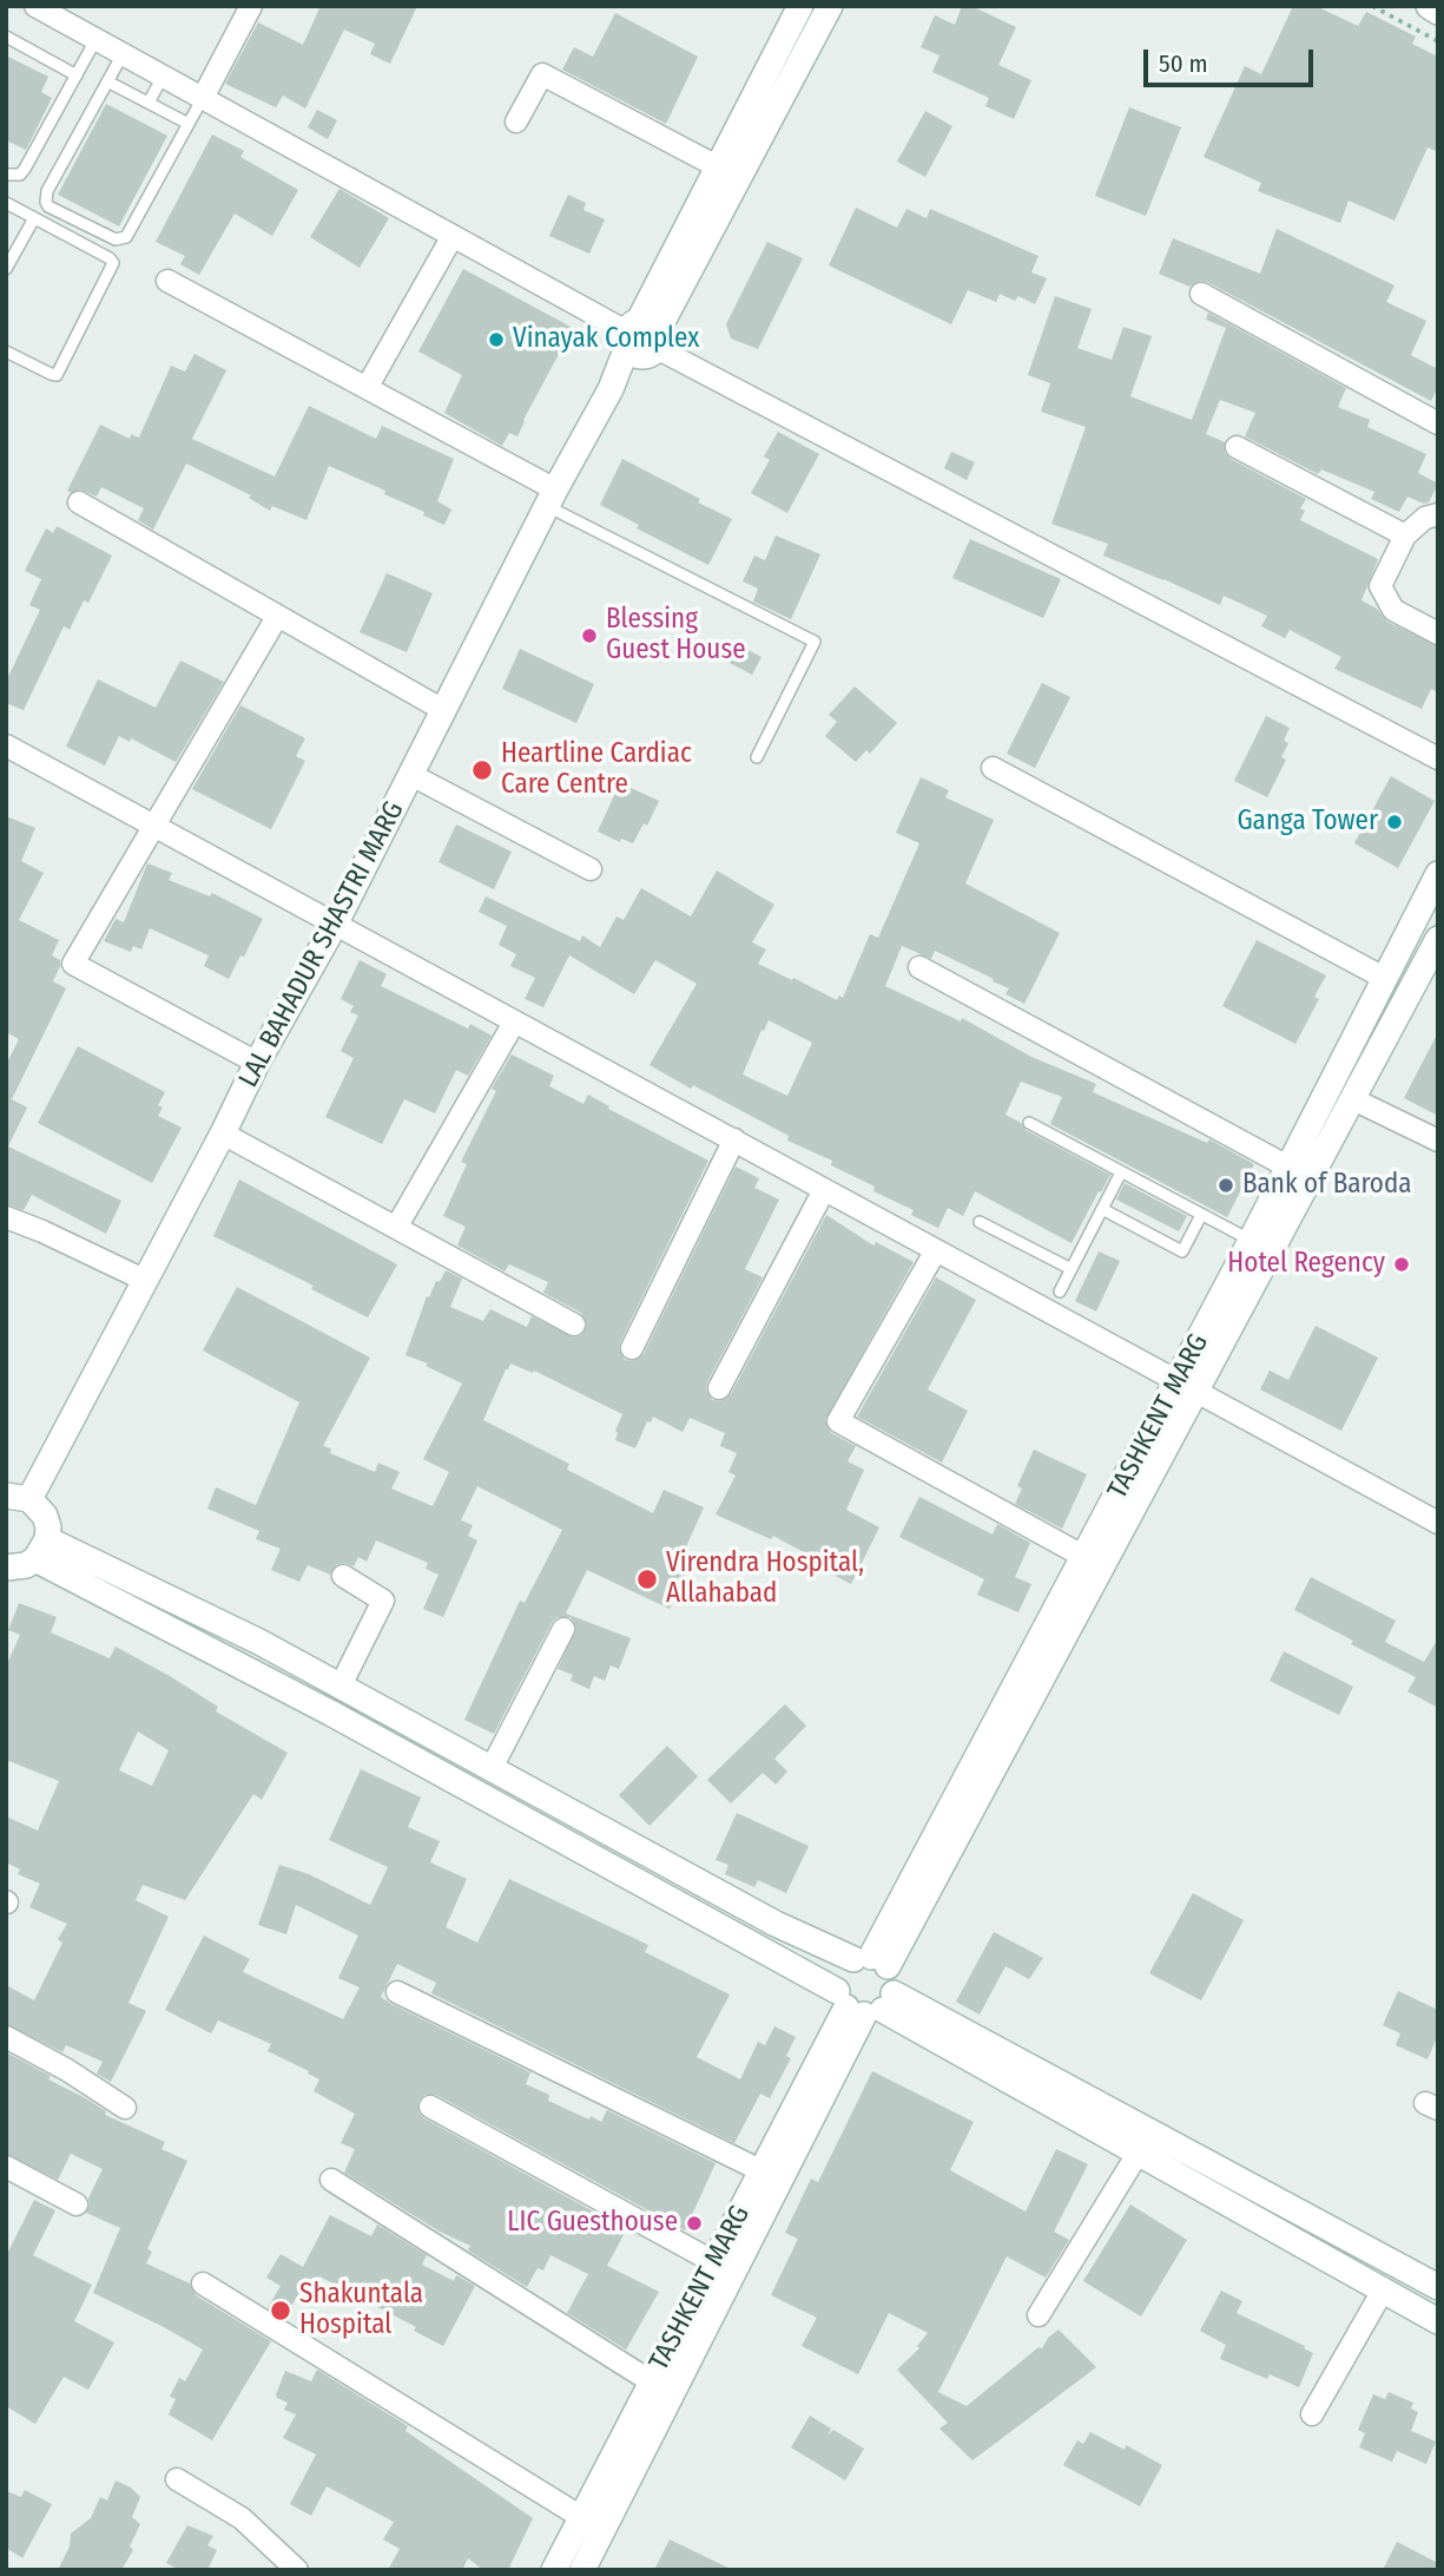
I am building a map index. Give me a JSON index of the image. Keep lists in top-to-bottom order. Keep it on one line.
{"streets":{"street":["LAL BAHADUR SHASTRI MARG","TASHKENT MARG"]},"places":["Vinayak Complex","Blessing Guest House","Heartline Cardiac Care Centre","Ganga Tower","Bank of Baroda","Hotel Regency","Virendra Hospital, Allahabad","LIC Guesthouse","Shakuntala Hospital"],"scale_bar":"50 m"}
